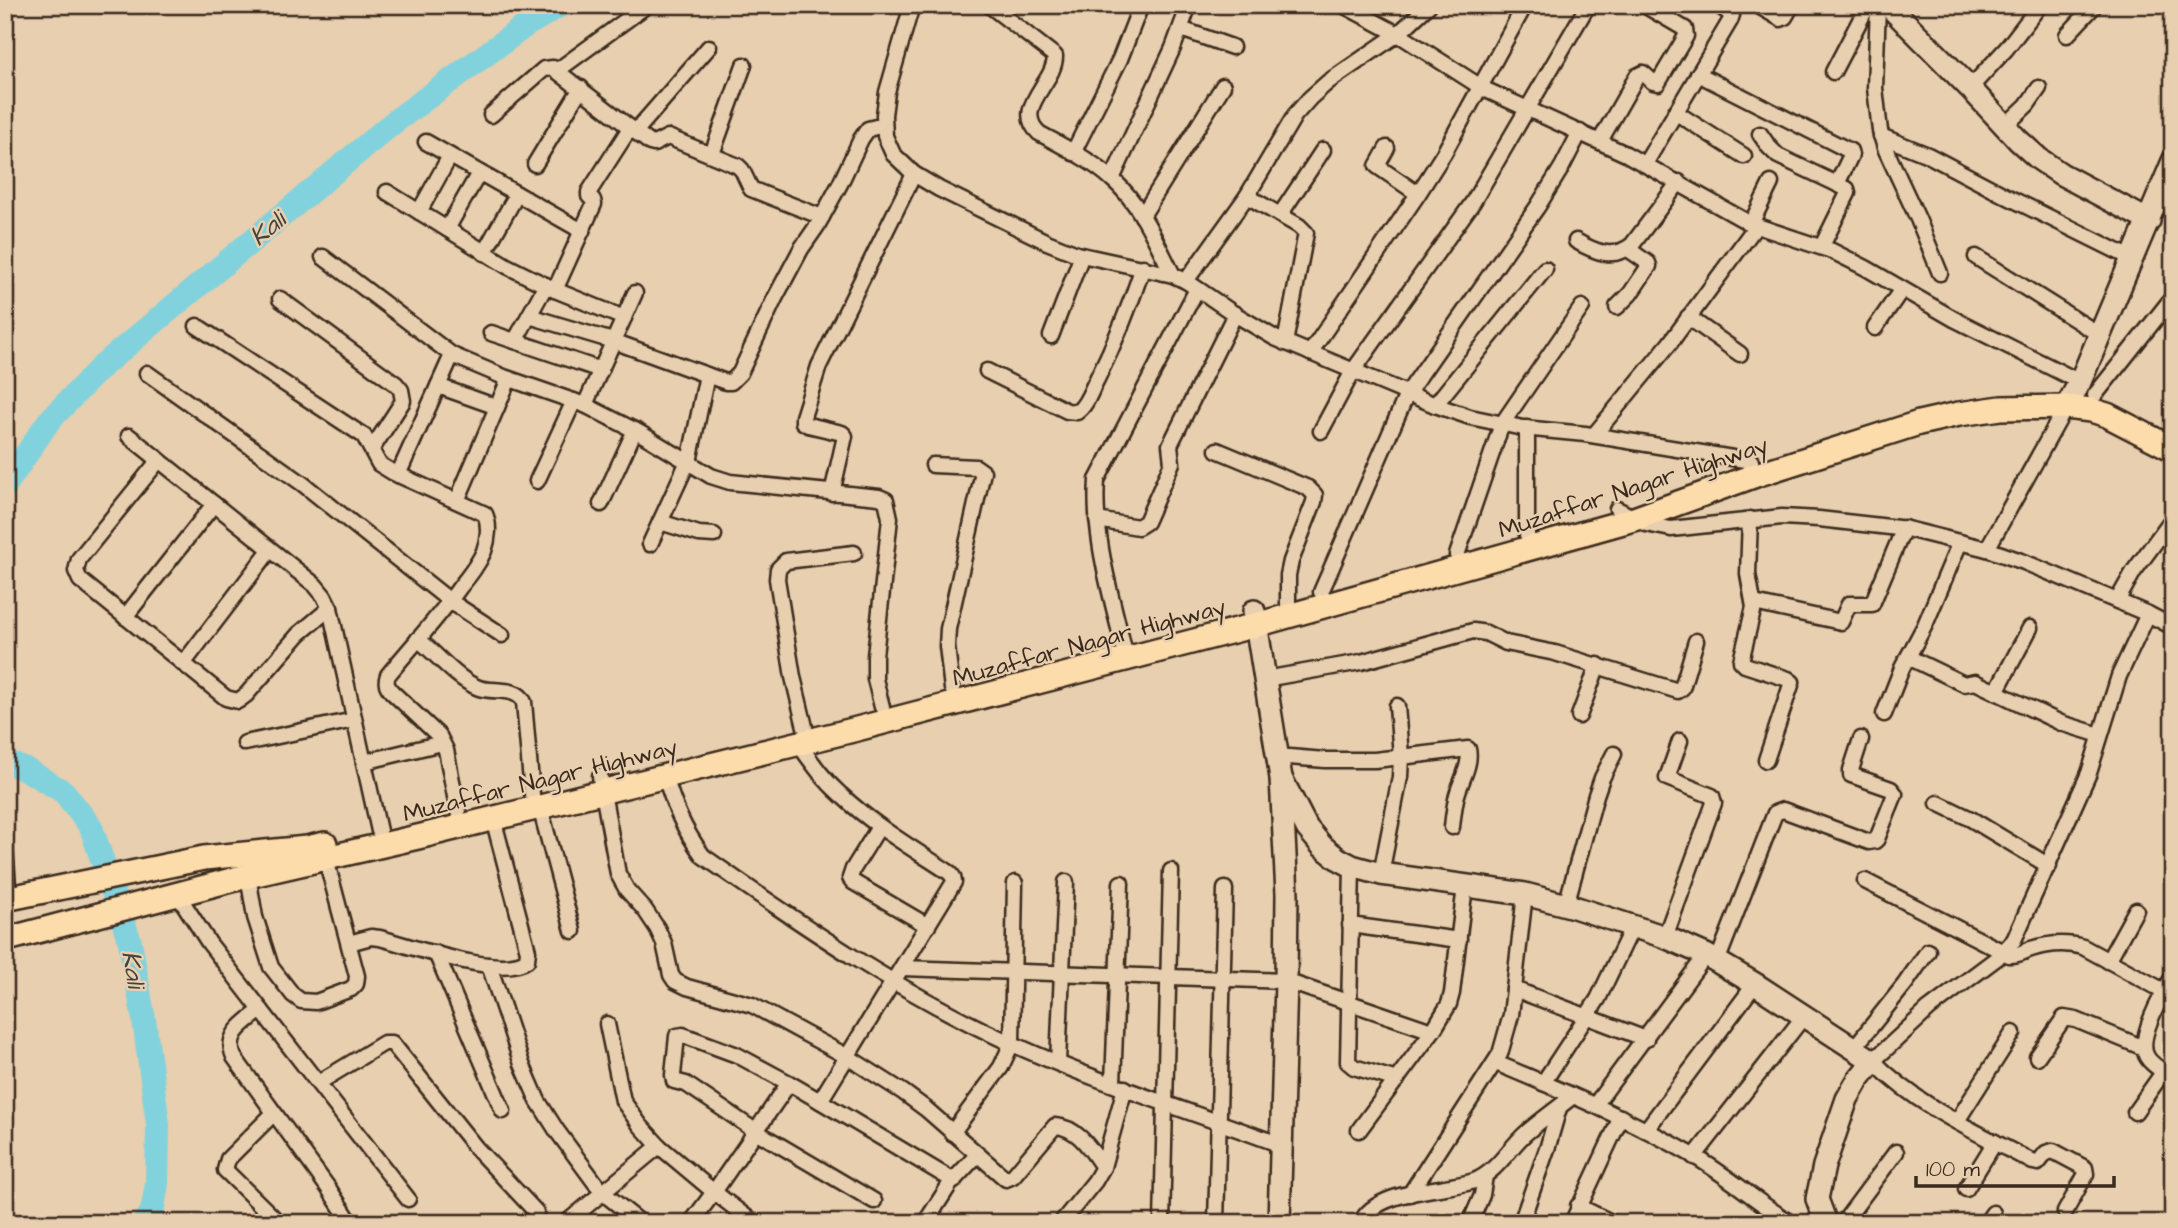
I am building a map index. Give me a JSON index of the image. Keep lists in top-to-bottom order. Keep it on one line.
{"streets":{"main road":["Muzaffar Nagar Highway"]},"water":["Kali"],"scale_bar":"100 m"}
